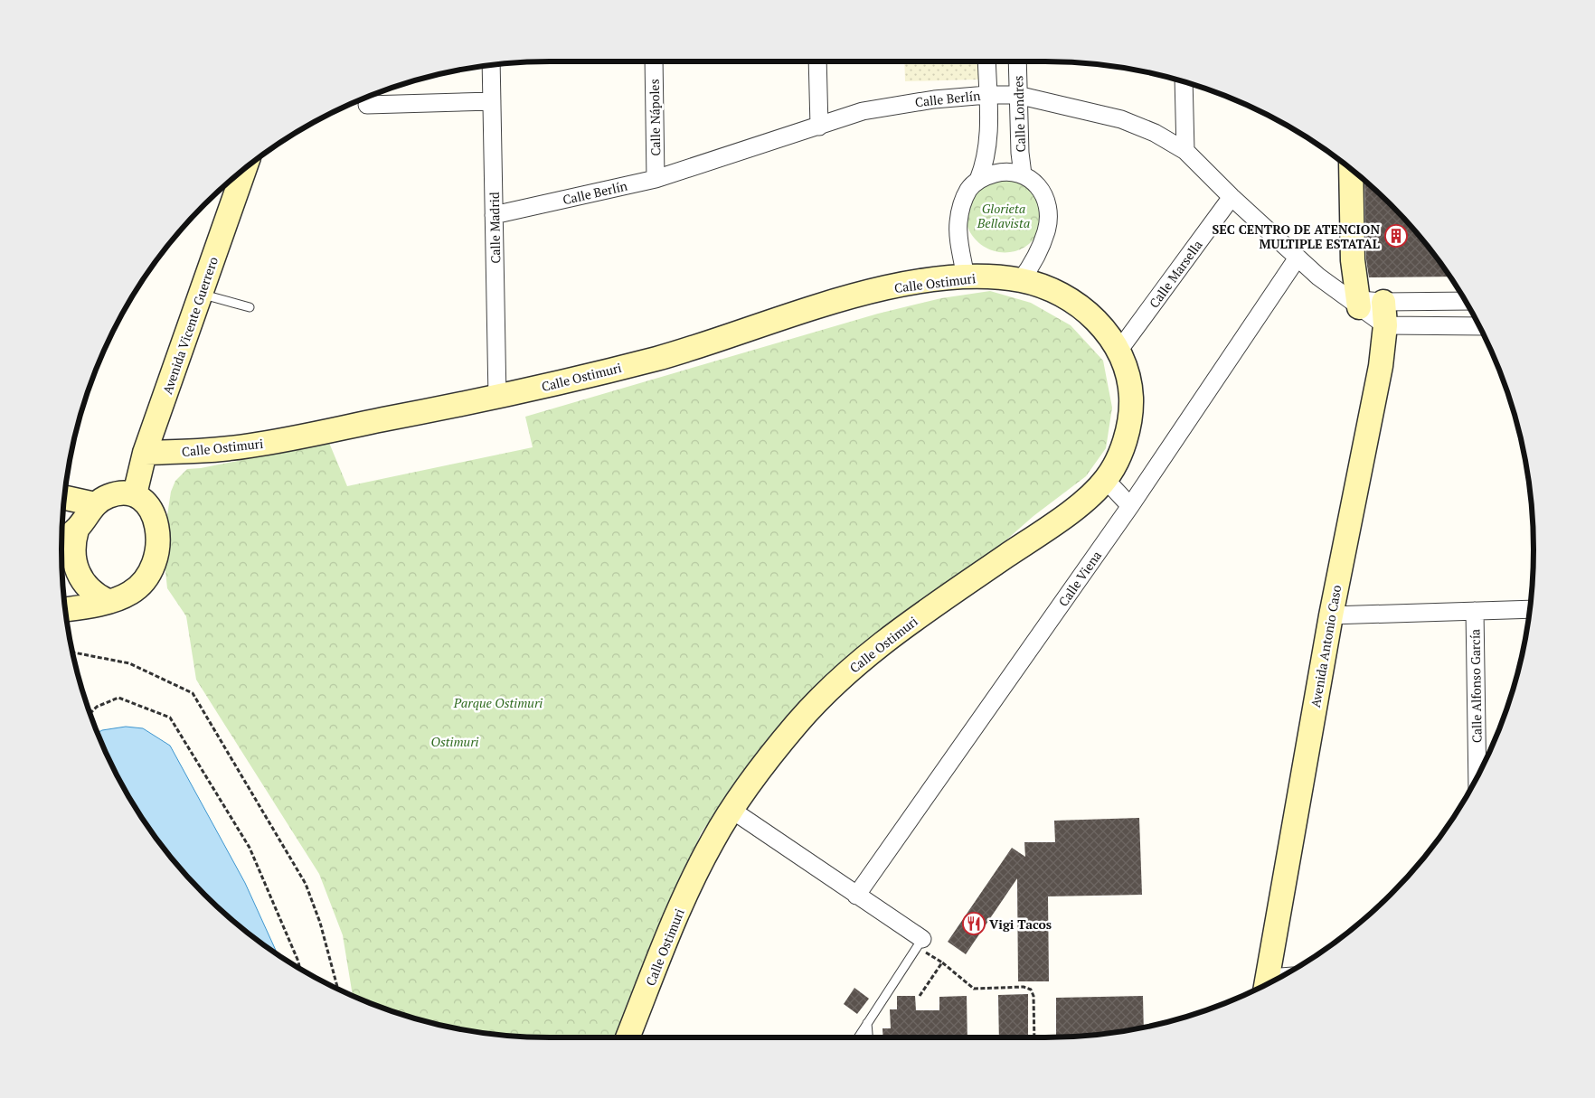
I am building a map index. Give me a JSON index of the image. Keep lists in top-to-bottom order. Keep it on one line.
{"streets":{"street":["Calle Berlín","Calle Londres","Calle Nápoles","Calle Madrid","Calle Marsella","Calle Ostimuri","Avenida Vicente Guerrero","Calle Viena","Avenida Antonio Caso","Calle Alfonso García"]},"crossings":[["Calle Berlín","Calle Londres"],["Calle Berlín","Calle Nápoles"],["Calle Berlín","Calle Madrid"],["Calle Berlín","Calle Marsella"],["Calle Berlín","Calle Viena"],["Calle Berlín","Avenida Antonio Caso"],["Calle Londres","Calle Ostimuri"],["Calle Madrid","Calle Ostimuri"],["Calle Marsella","Calle Ostimuri"],["Calle Ostimuri","Avenida Vicente Guerrero"]],"parks":["Glorieta Bellavista","Parque Ostimuri","Ostimuri"],"places":{"building":["SEC CENTRO DE ATENCION MULTIPLE ESTATAL"],"restaurant":["Vigi Tacos"]}}
